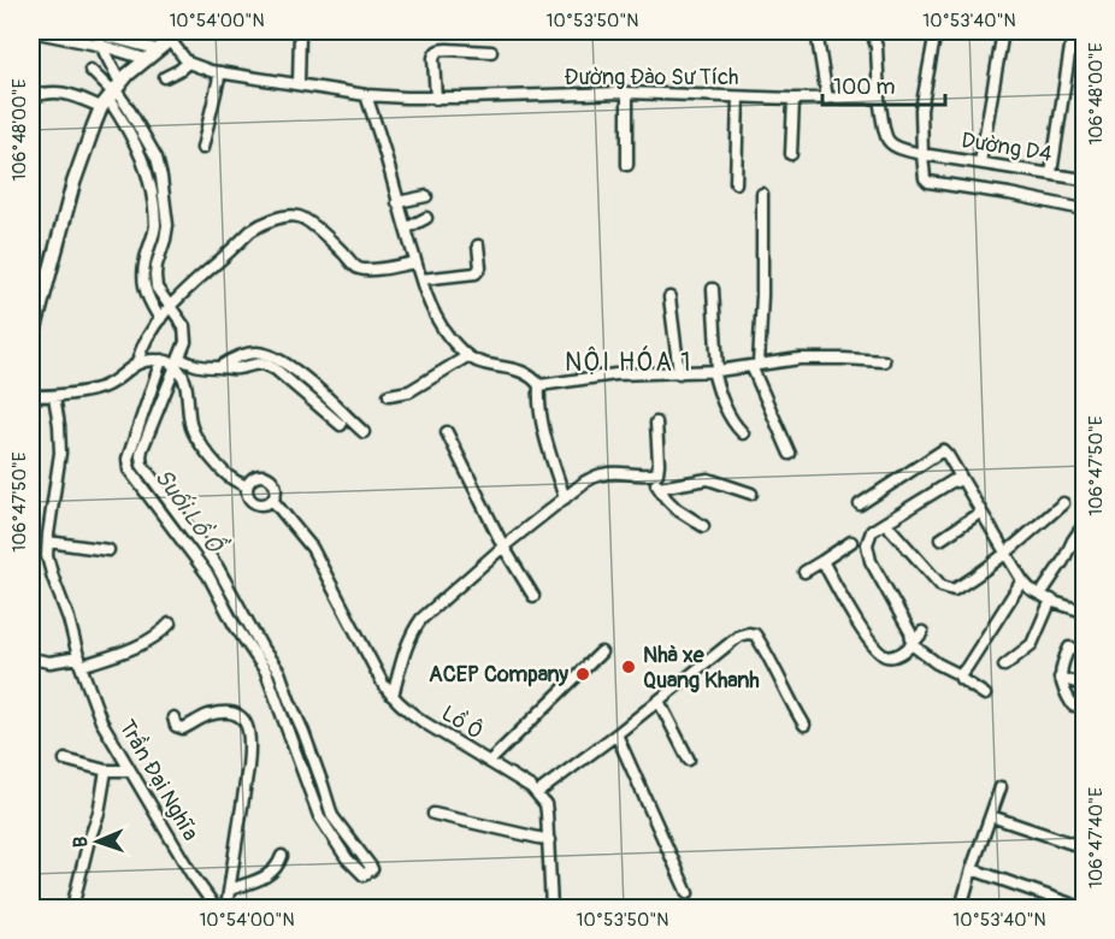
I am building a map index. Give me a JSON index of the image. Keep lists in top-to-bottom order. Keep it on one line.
{"streets":{"street":["Đường Đào Sư Tích","Dường D4","Lồ Ô","Trần Đại Nghĩa"]},"districts":["NỘI HÓA 1"],"water":["Suối Lồ Ồ"],"places":["Nhà xe Quang Khanh","ACEP Company"],"scale_bar":"100 m","north":"left","coordinates":["10°54'00\"N","10°53'50\"N","10°53'40\"N","106°48'00\"E","106°47'50\"E","106°47'40\"E"]}
